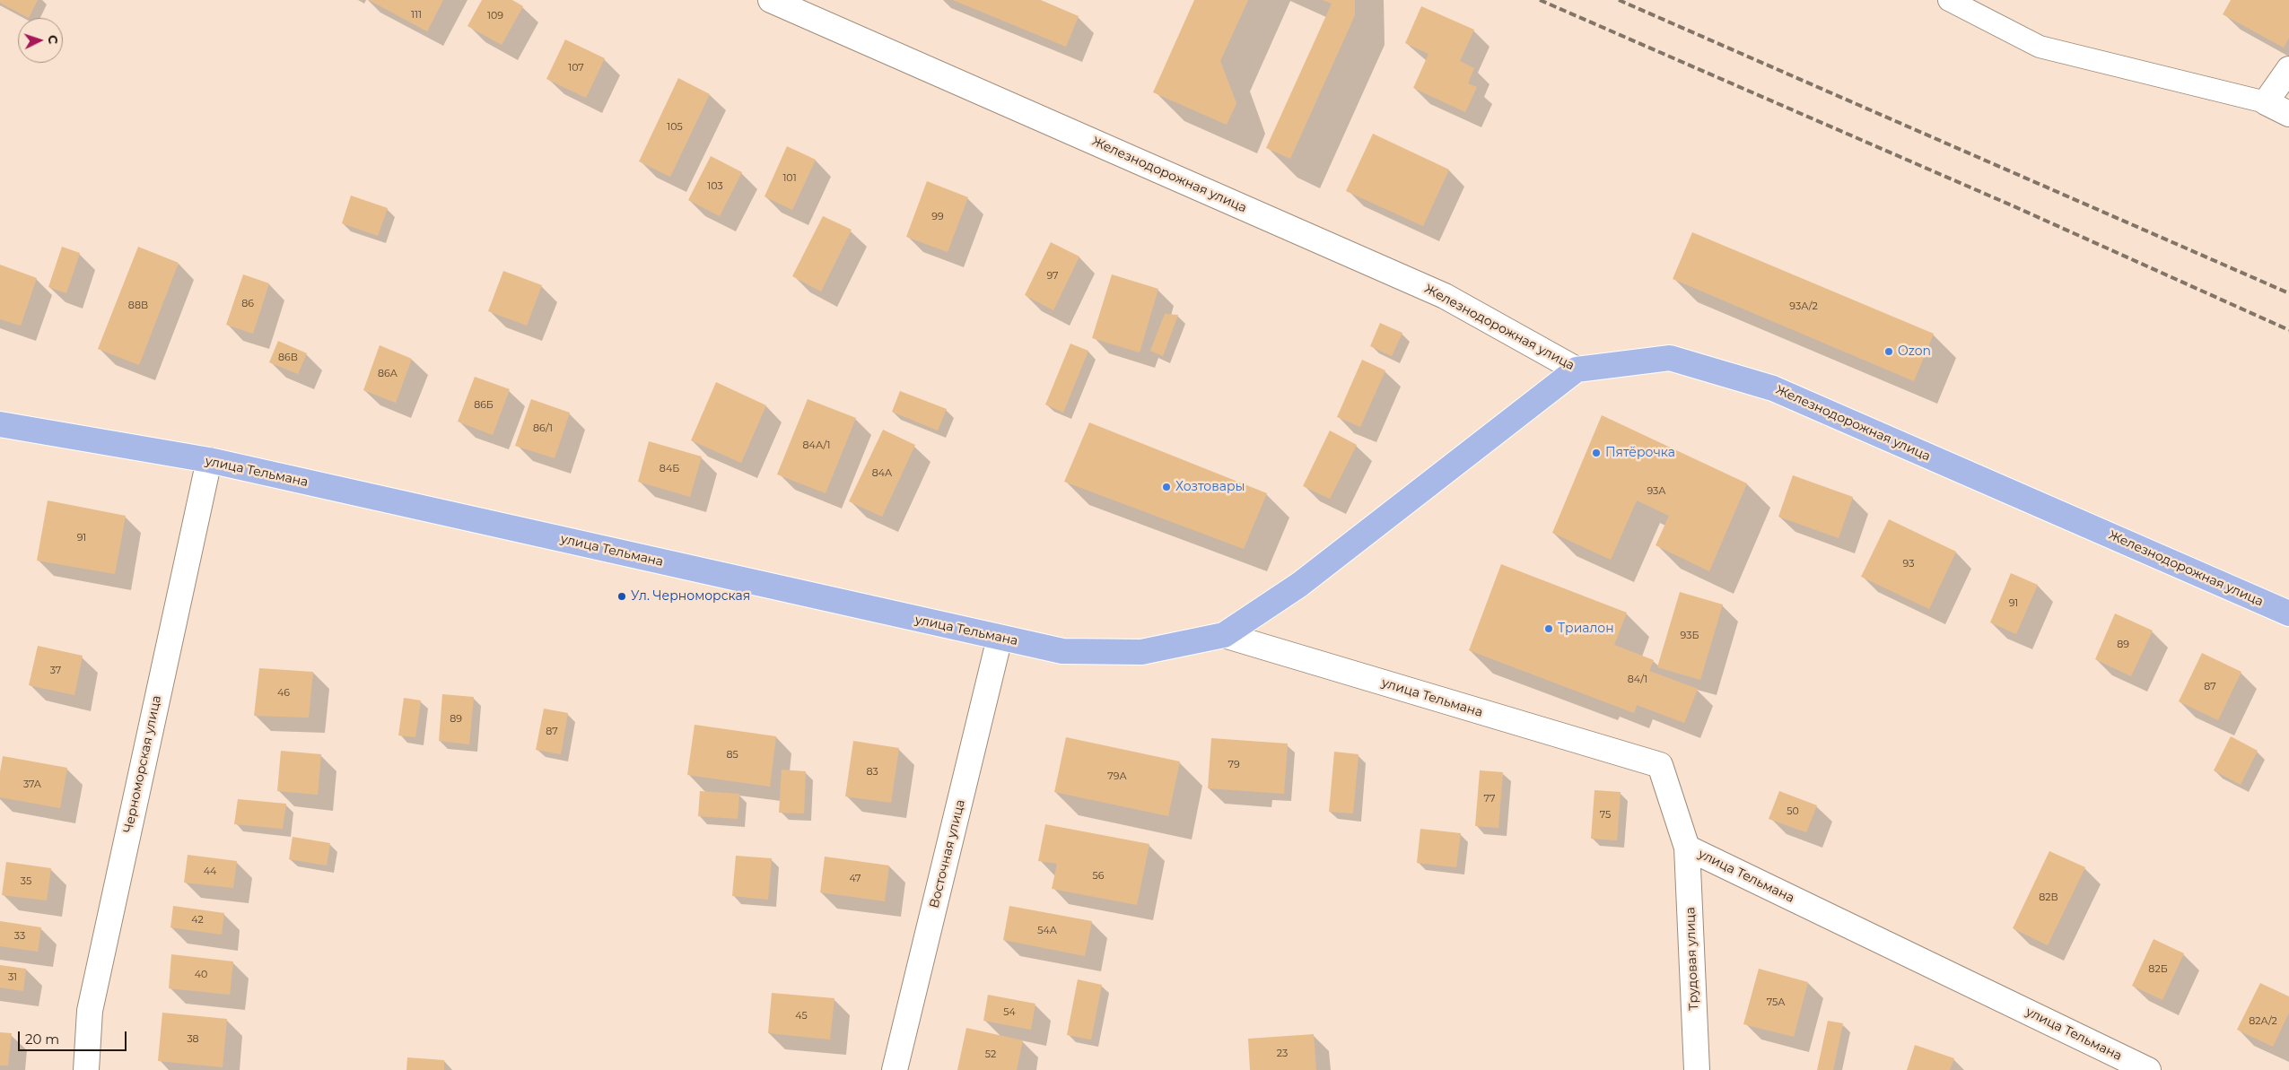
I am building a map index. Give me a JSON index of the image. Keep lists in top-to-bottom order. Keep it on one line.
{"streets":{"main road":["Железнодорожная улица","улица Тельмана"],"street":["Черноморская улица","Восточная улица","Трудовая улица"]},"crossings":[["Железнодорожная улица","улица Тельмана"],["улица Тельмана","Черноморская улица"],["улица Тельмана","Восточная улица"],["улица Тельмана","Трудовая улица"]],"places":["Ozon","Пятёрочка","Хозтовары","Ул. Черноморская","Триалон"],"house_numbers":["111","109","107","105","101","103","99","97","86","88В","93А/2","86В","86А","86Б","86/1","84А/1","84Б","84А","93А","91","93","91","93Б","89","37","84/1","87","46","89","87","85","79","83","79А","37А","77","50","75","44","56","47","35","82В","42","54А","33","82Б","40","31","75А","54","45","82А/2","38","23","52"],"scale_bar":"20 m","north":"right"}
